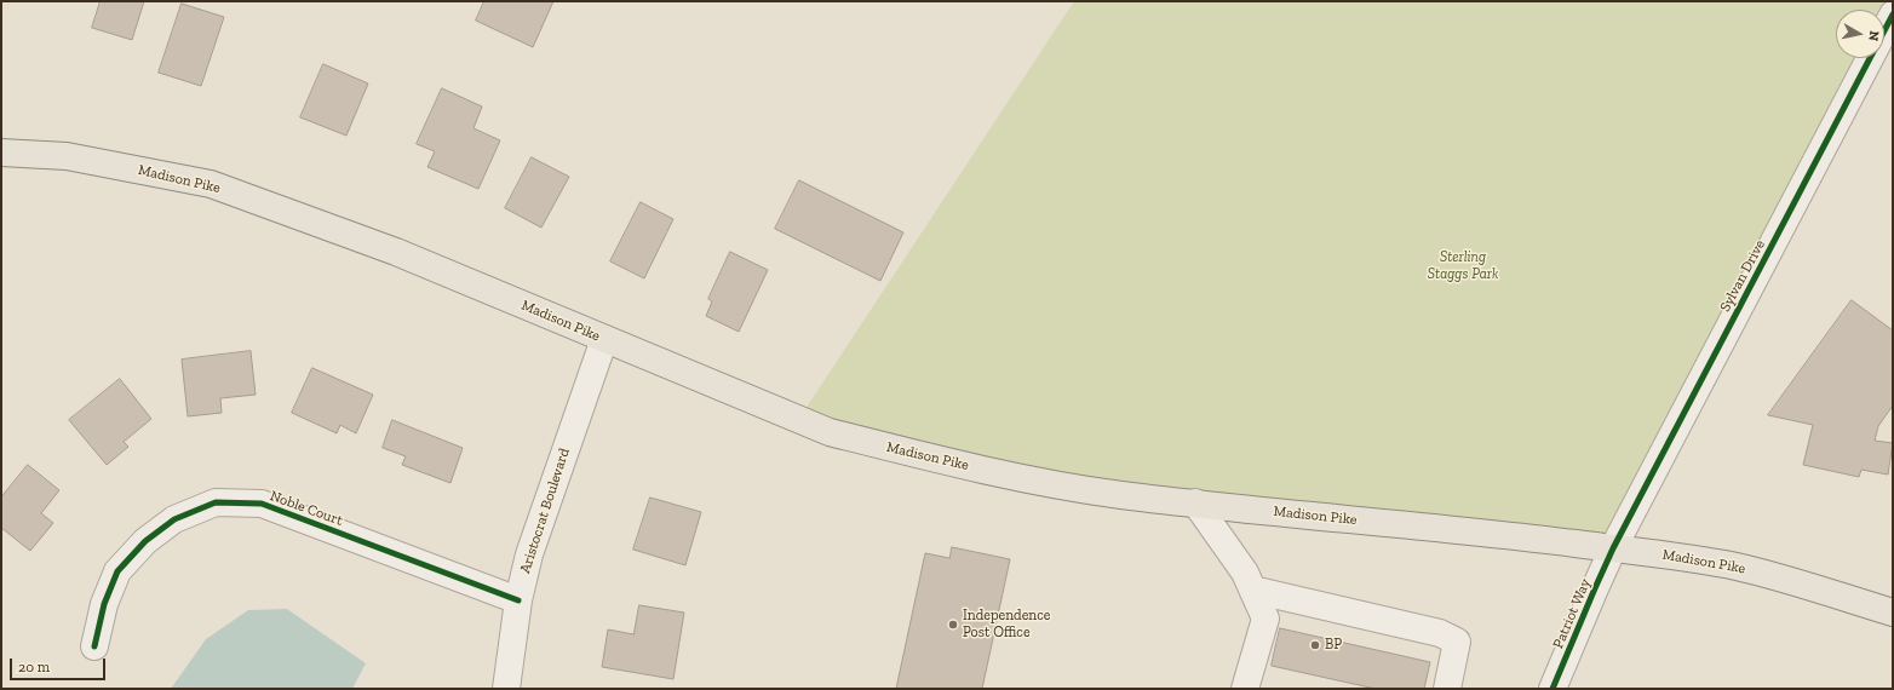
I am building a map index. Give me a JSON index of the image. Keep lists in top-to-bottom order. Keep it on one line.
{"streets":{"main road":["Madison Pike"],"street":["Sylvan Drive","Noble Court","Aristocrat Boulevard","Patriot Way"]},"crossings":[["Madison Pike","Sylvan Drive"],["Madison Pike","Aristocrat Boulevard"],["Madison Pike","Patriot Way"],["Sylvan Drive","Patriot Way"],["Noble Court","Aristocrat Boulevard"]],"parks":["Sterling Staggs Park"],"places":["Independence Post Office","BP"],"scale_bar":"20 m","north":"right"}
